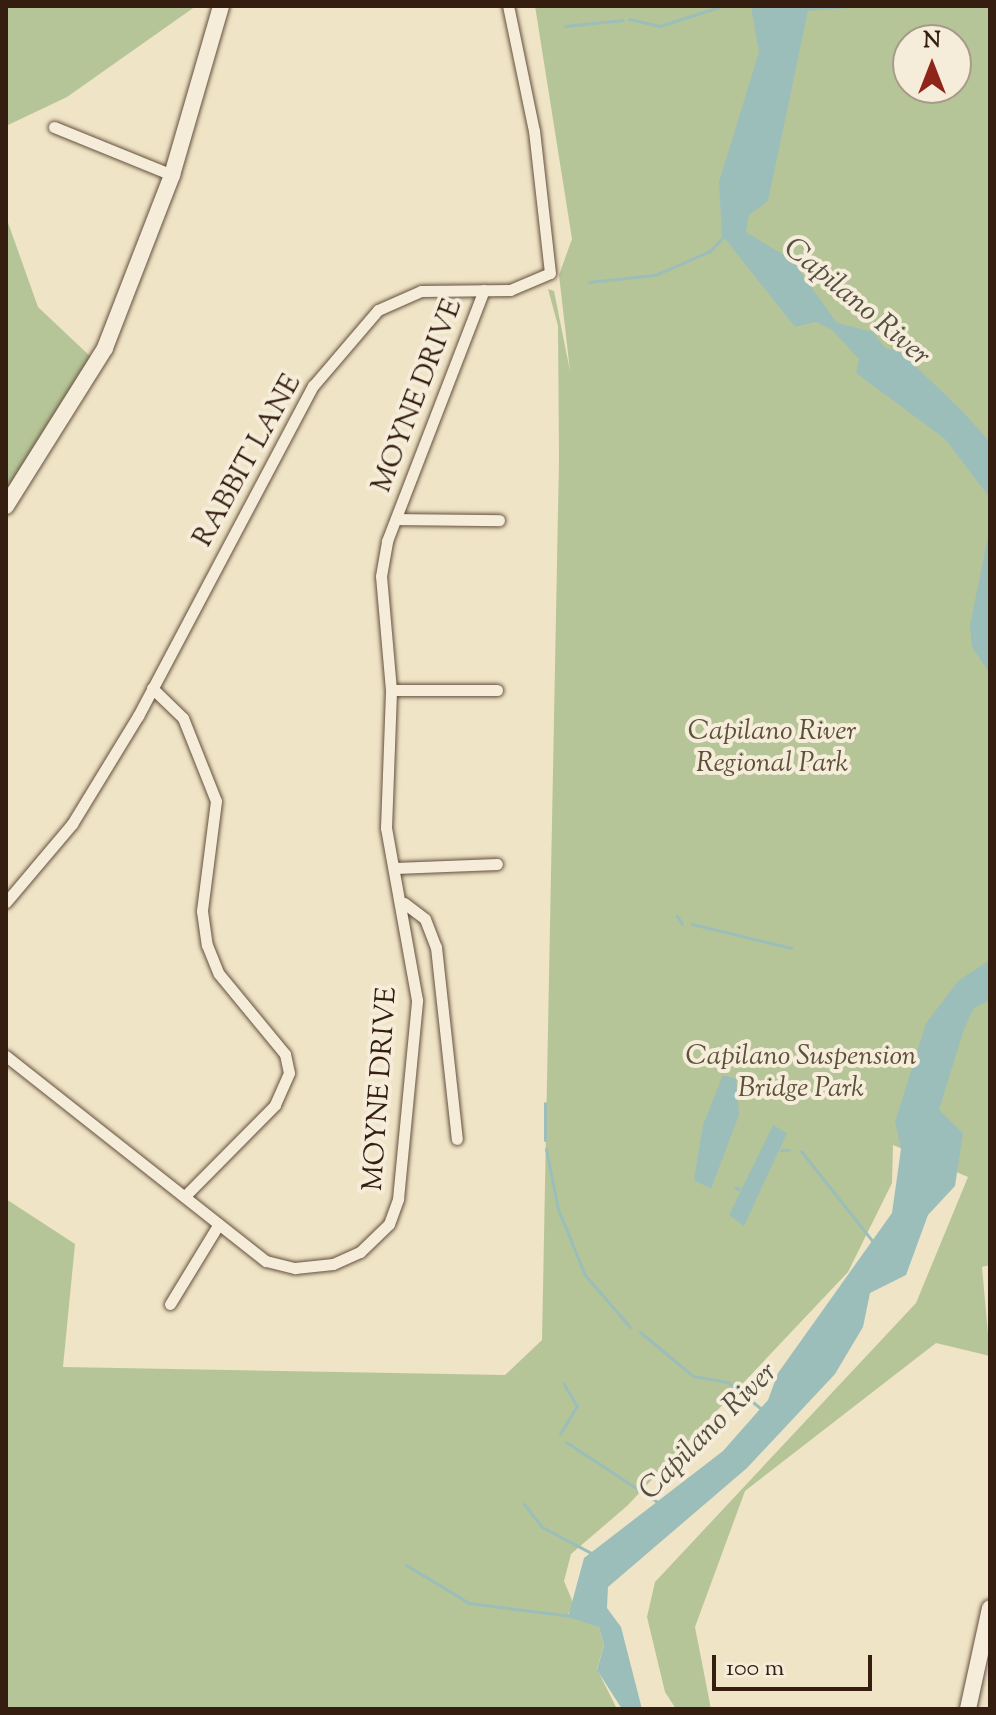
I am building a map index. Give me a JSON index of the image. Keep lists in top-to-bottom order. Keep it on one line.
{"streets":{"street":["MOYNE DRIVE","RABBIT LANE"]},"crossings":[["MOYNE DRIVE","RABBIT LANE"]],"water":["Capilano River"],"parks":["Capilano River Regional Park","Capilano Suspension Bridge Park"],"scale_bar":"100 m","north":"top"}
